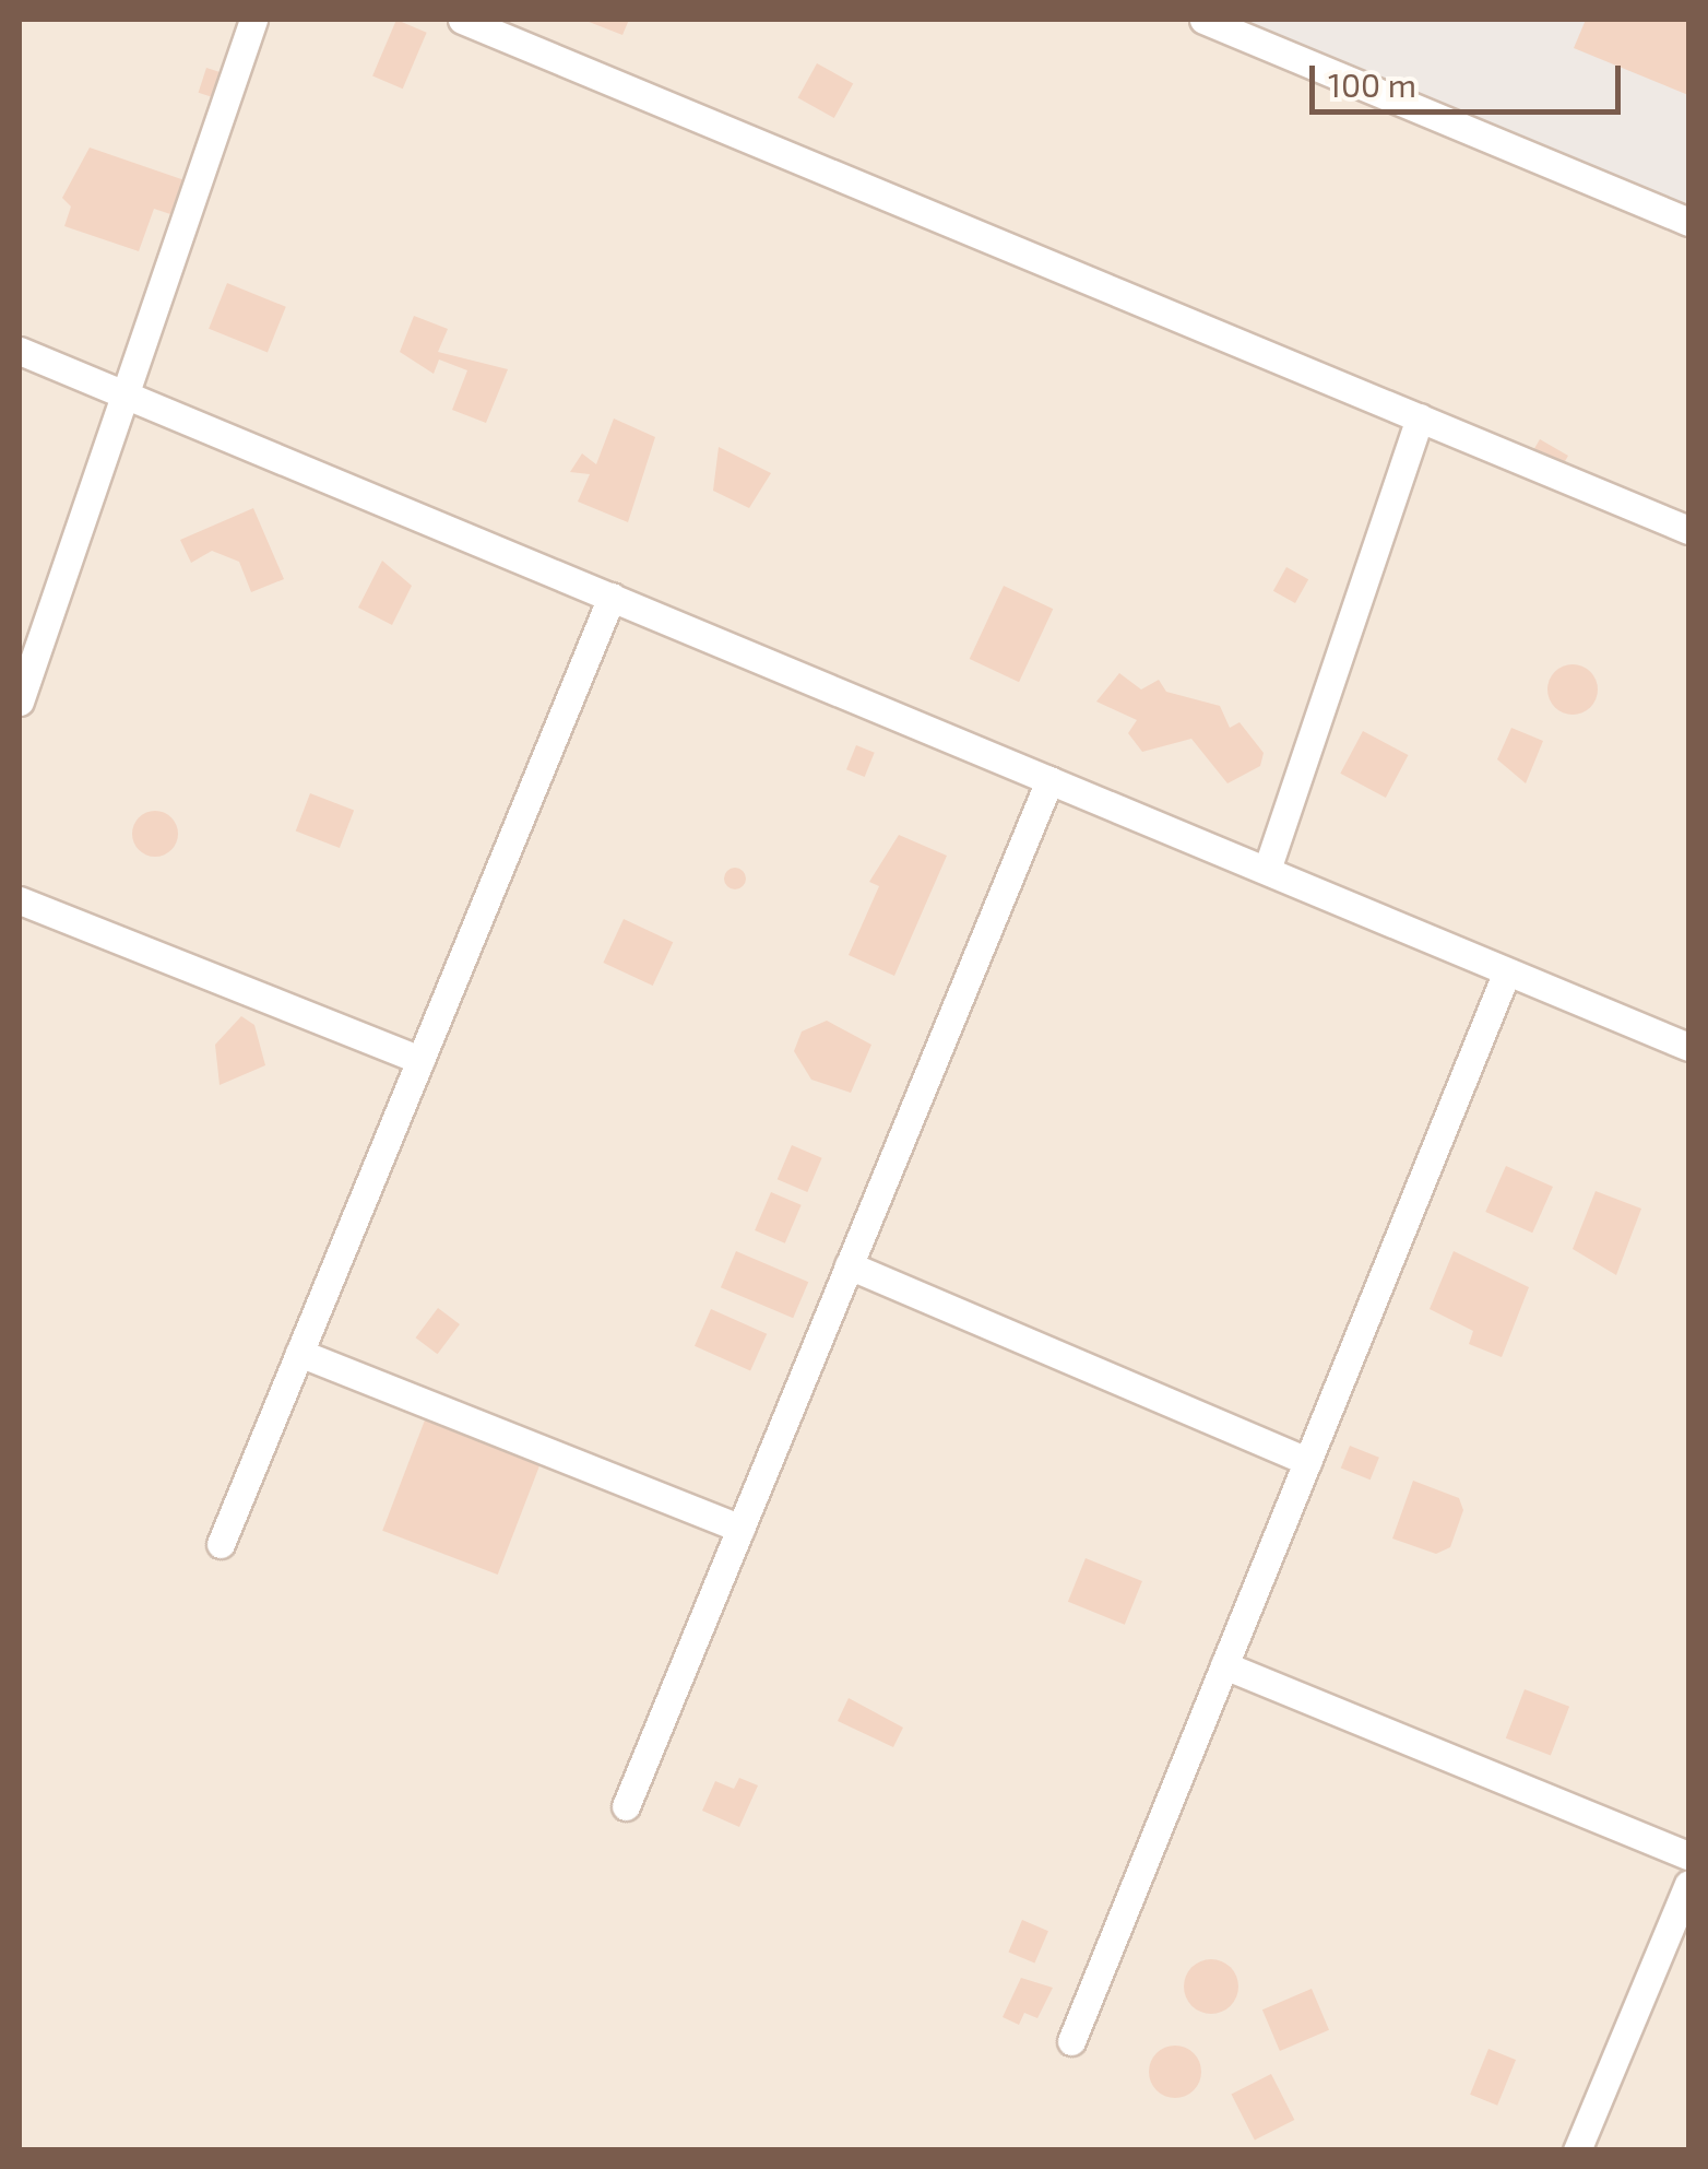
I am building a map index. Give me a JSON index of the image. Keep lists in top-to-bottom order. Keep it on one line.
{"scale_bar":"100 m"}
